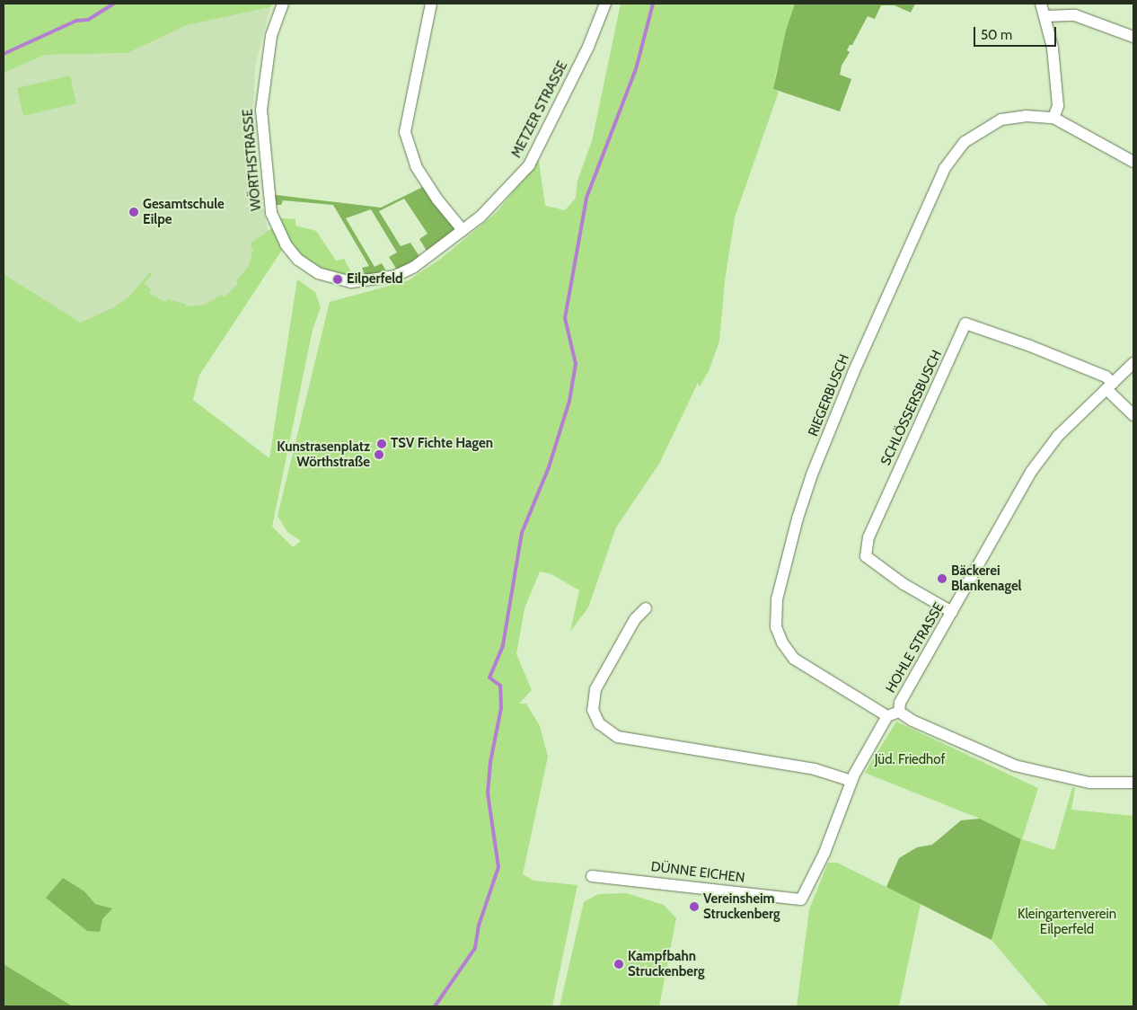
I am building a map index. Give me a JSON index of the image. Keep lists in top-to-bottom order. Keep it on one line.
{"streets":{"street":["METZER STRASSE","WÖRTHSTRASSE","RIEGERBUSCH","SCHLÖSSERSBUSCH","HOHLE STRASSE","DÜNNE EICHEN"]},"crossings":[["METZER STRASSE","WÖRTHSTRASSE"],["RIEGERBUSCH","HOHLE STRASSE"],["SCHLÖSSERSBUSCH","HOHLE STRASSE"]],"parks":["Jüd. Friedhof","Kleingartenverein Eilperfeld"],"places":["Gesamtschule Eilpe","Eilperfeld","TSV Fichte Hagen","Kunstrasenplatz Wörthstraße","Bäckerei Blankenagel","Vereinsheim Struckenberg","Kampfbahn Struckenberg"],"scale_bar":"50 m"}
